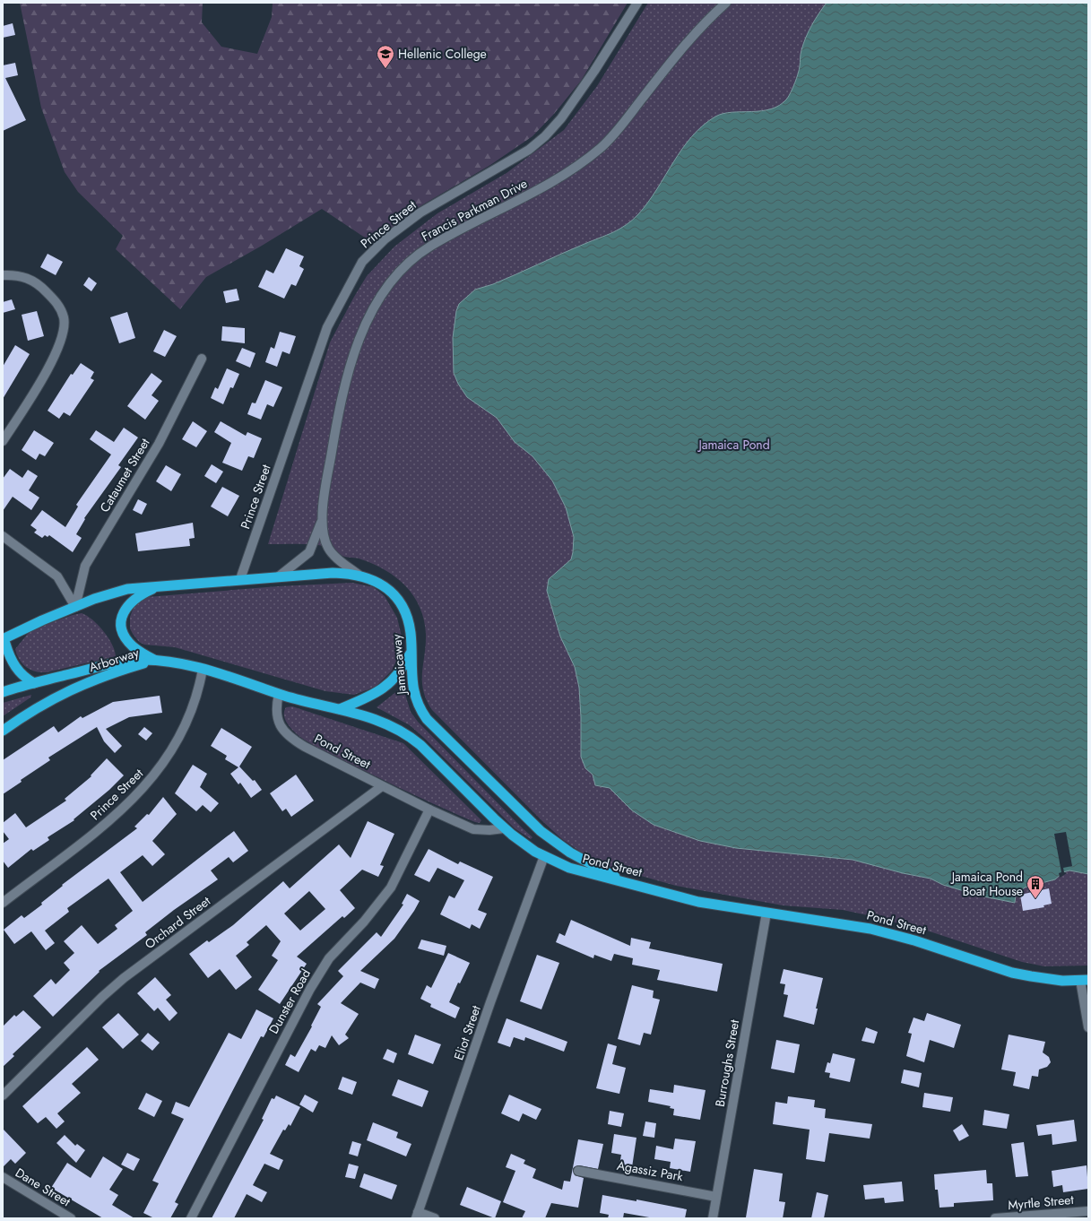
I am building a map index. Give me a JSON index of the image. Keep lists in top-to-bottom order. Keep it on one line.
{"streets":{"highway":["Arborway","Jamaicaway","Pond Street"],"street":["Francis Parkman Drive","Prince Street","Cataumet Street","Orchard Street","Dunster Road","Eliot Street","Burroughs Street","Agassiz Park","Dane Street","Myrtle Street"]},"crossings":[["Francis Parkman Drive","Jamaicaway"],["Prince Street","Jamaicaway"],["Jamaicaway","Pond Street"],["Pond Street","Orchard Street"],["Pond Street","Dunster Road"],["Pond Street","Eliot Street"],["Pond Street","Burroughs Street"],["Burroughs Street","Agassiz Park"]],"parks":["Jamaica Pond"],"places":{"school or university":["Hellenic College"],"building":["Jamaica Pond Boat House"]}}
